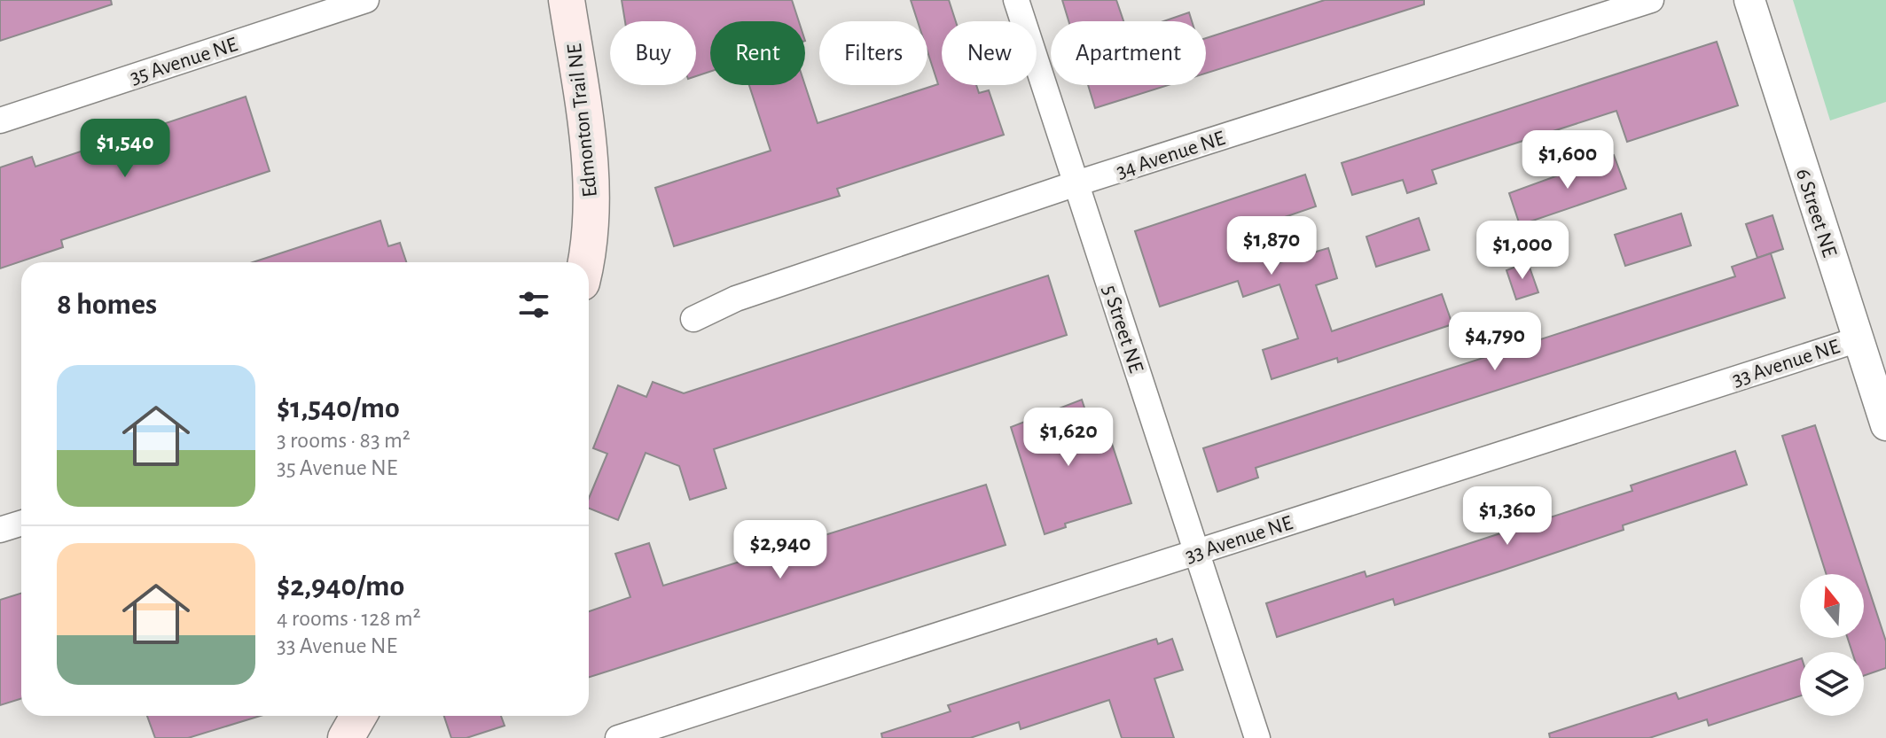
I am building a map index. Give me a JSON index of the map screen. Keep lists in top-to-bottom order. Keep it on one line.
{"streets":{"main road":["Edmonton Trail NE"],"street":["35 Avenue NE","34 Avenue NE","6 Street NE","5 Street NE","33 Avenue NE"]},"crossings":[["34 Avenue NE","5 Street NE"],["6 Street NE","33 Avenue NE"],["5 Street NE","33 Avenue NE"]],"north":"top","page":{"chip":["Buy","Rent","Filters","New","Apartment"],"price":["$1,540","$1,600","$1,870","$1,000","$4,790","$1,620","$1,360","$2,940"],"heading":"8 homes","list":[{"name":"$1,540/mo","note":"3 rooms · 83 m² · 35 Avenue NE"},{"name":"$2,940/mo","note":"4 rooms · 128 m² · 33 Avenue NE"}]}}
